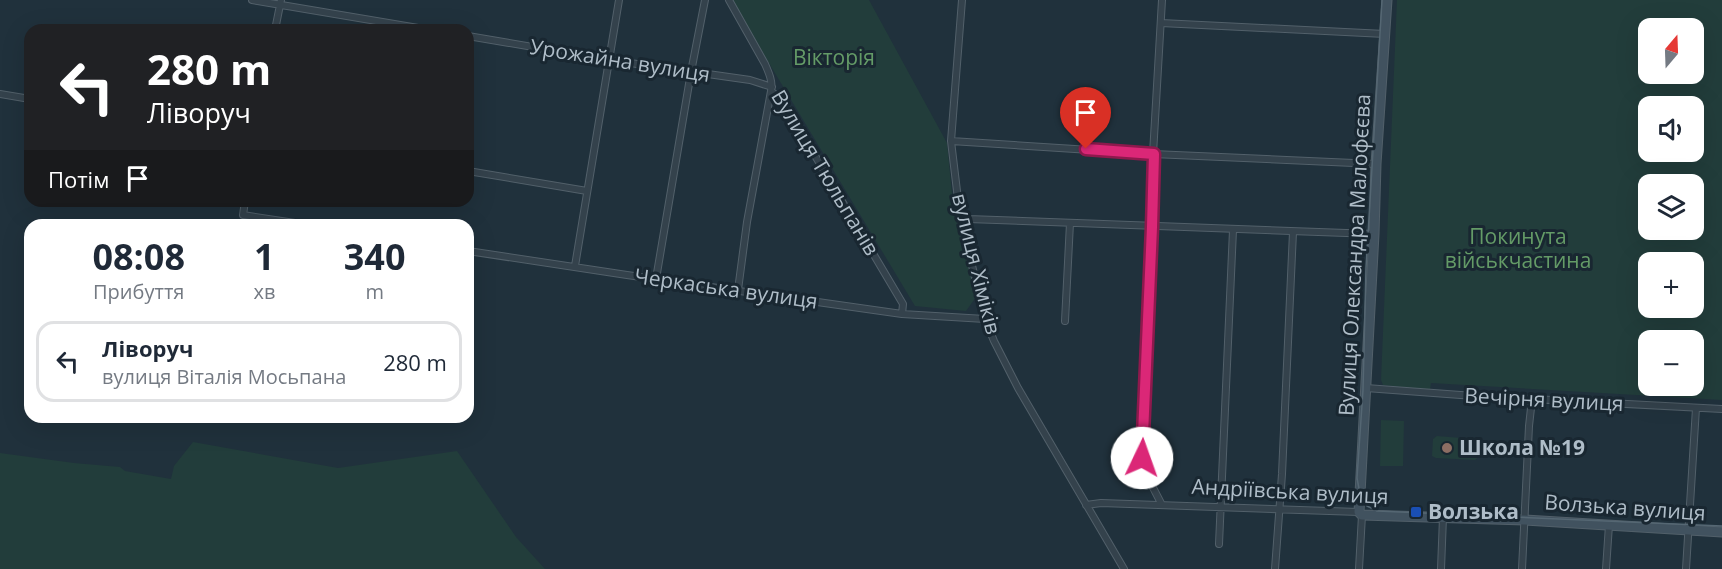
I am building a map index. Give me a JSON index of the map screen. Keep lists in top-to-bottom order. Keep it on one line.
{"streets":{"street":["Урожайна вулиця","Вулиця Тюльпанів","Вулиця Олександра Малофєєва","вулиця Хіміків","Черкаська вулиця","Вечірня вулиця","Андріївська вулиця","Волзька вулиця"]},"crossings":[["Урожайна вулиця","Вулиця Тюльпанів"],["Вулиця Тюльпанів","Черкаська вулиця"],["Вулиця Олександра Малофєєва","Вечірня вулиця"],["Вулиця Олександра Малофєєва","Андріївська вулиця"],["вулиця Хіміків","Черкаська вулиця"],["вулиця Хіміків","Андріївська вулиця"],["Андріївська вулиця","Волзька вулиця"]],"parks":["Вікторія","Покинута військчастина"],"places":{"other":["Школа №19"],"transit":["Волзька"]},"north":"top","page":{"map_buttons":["+","−"],"turn":["280 m","Ліворуч"],"then":"Потім","eta":["08:08","Прибуття","1","хв","340","m"],"list":[{"name":"Ліворуч","note":"вулиця Віталія Мосьпана","value":"280 m"}]}}
